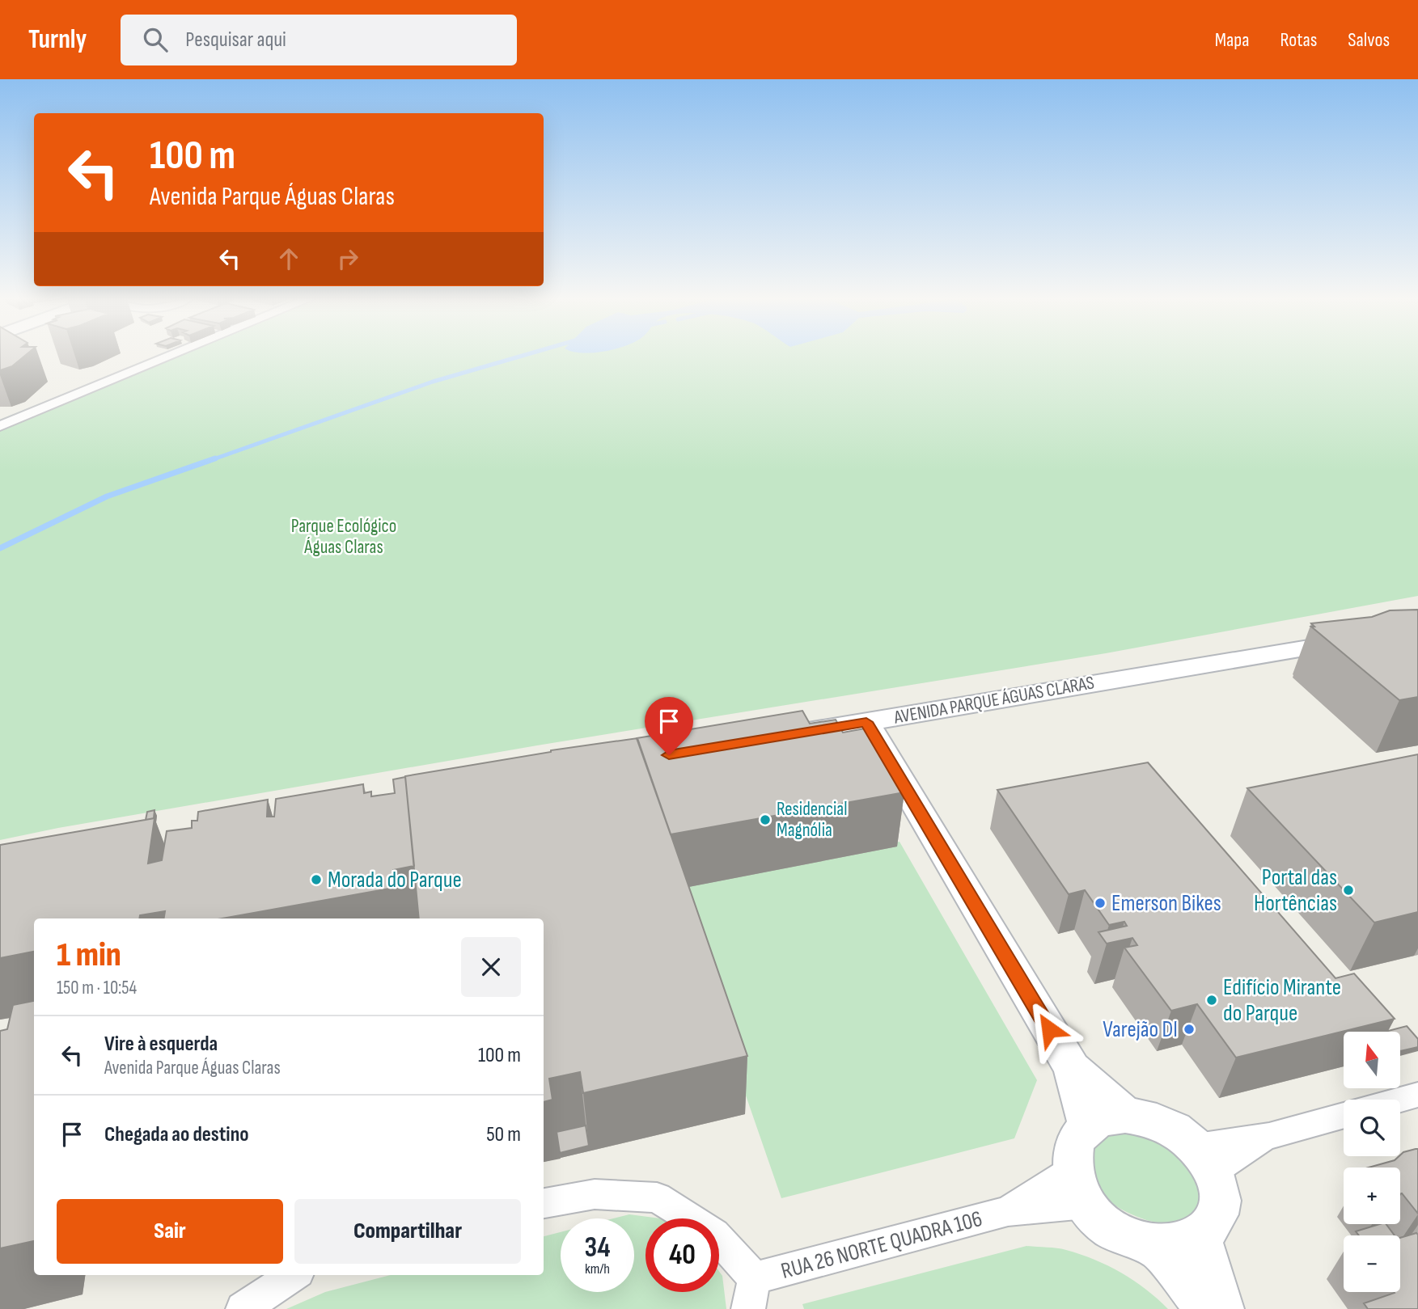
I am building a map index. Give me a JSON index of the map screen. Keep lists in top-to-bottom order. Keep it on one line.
{"streets":{"street":["AVENIDA PARQUE ÁGUAS CLARAS","RUA 26 NORTE QUADRA 106"]},"parks":["Parque Ecológico Águas Claras"],"places":["Residencial Magnólia","Morada do Parque","Portal das Hortências","Emerson Bikes","Edifício Mirante do Parque","Varejão DI"],"north":"top","page":{"header":"Turnly","search":"Pesquisar aqui","nav":["Mapa","Rotas","Salvos"],"turn":["100 m","Avenida Parque Águas Claras"],"heading":["1 min","150 m · 10:54"],"list":[{"name":"Vire à esquerda","note":"Avenida Parque Águas Claras","value":"100 m"},{"name":"Chegada ao destino","value":"50 m"}],"map_buttons":["+","−"],"buttons":["Sair","Compartilhar"],"speed":"34 km/h","limit":"40"}}
